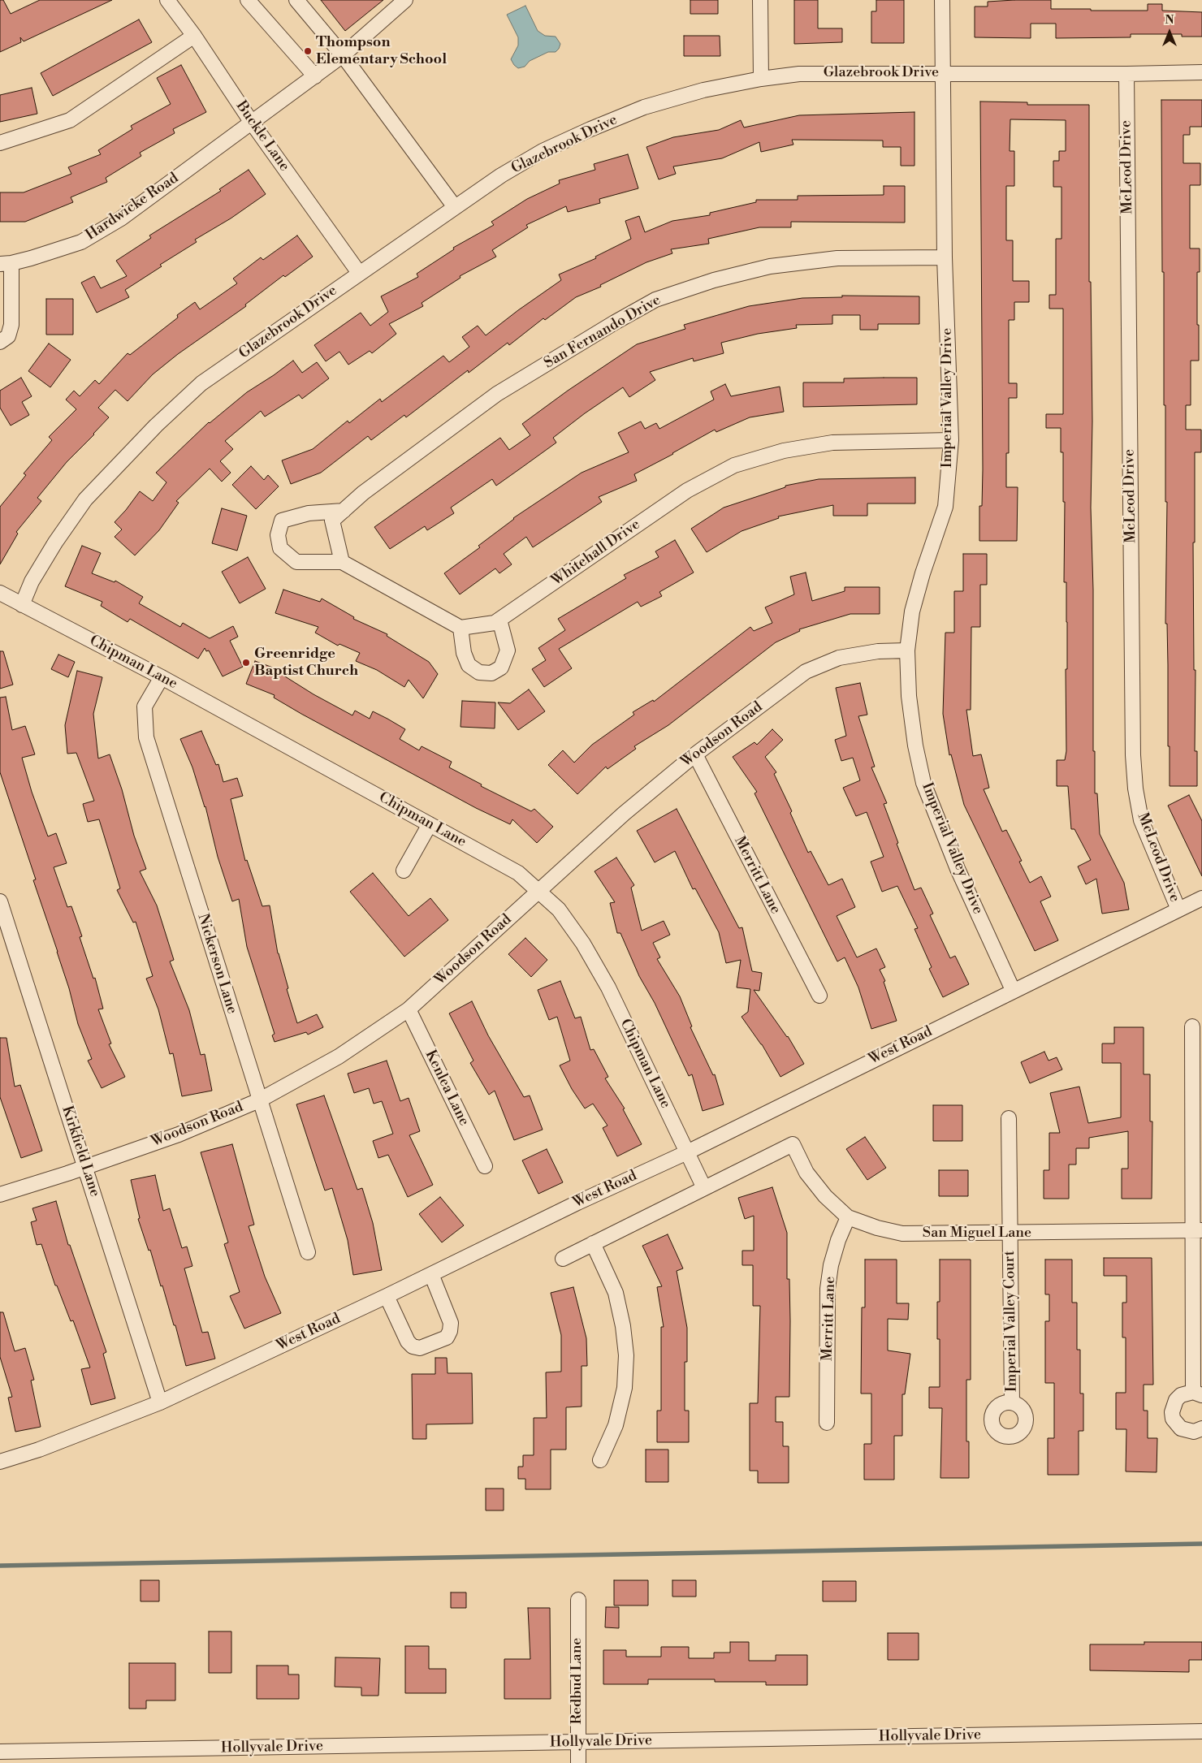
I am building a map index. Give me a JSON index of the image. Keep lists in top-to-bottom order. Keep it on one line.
{"streets":{"street":["Glazebrook Drive","Buckle Lane","McLeod Drive","Hardwicke Road","San Fernando Drive","Imperial Valley Drive","Whitehall Drive","Chipman Lane","Woodson Road","Merritt Lane","Nickerson Lane","West Road","Kenlea Lane","Kirkfield Lane","San Miguel Lane","Imperial Valley Court","Redbud Lane","Hollyvale Drive"]},"crossings":[["Glazebrook Drive","Buckle Lane"],["Glazebrook Drive","McLeod Drive"],["Glazebrook Drive","Imperial Valley Drive"],["Glazebrook Drive","Chipman Lane"],["Buckle Lane","Hardwicke Road"],["McLeod Drive","West Road"],["San Fernando Drive","Imperial Valley Drive"],["Imperial Valley Drive","Whitehall Drive"],["Imperial Valley Drive","Woodson Road"],["Imperial Valley Drive","West Road"],["Chipman Lane","Woodson Road"],["Chipman Lane","Nickerson Lane"],["Chipman Lane","West Road"],["Chipman Lane","San Miguel Lane"],["Woodson Road","Merritt Lane"],["Woodson Road","Nickerson Lane"],["Woodson Road","Kenlea Lane"],["Woodson Road","Kirkfield Lane"],["Merritt Lane","San Miguel Lane"],["West Road","Kirkfield Lane"],["San Miguel Lane","Imperial Valley Court"],["Redbud Lane","Hollyvale Drive"]],"places":["Thompson Elementary School","Greenridge Baptist Church"],"north":"top"}
